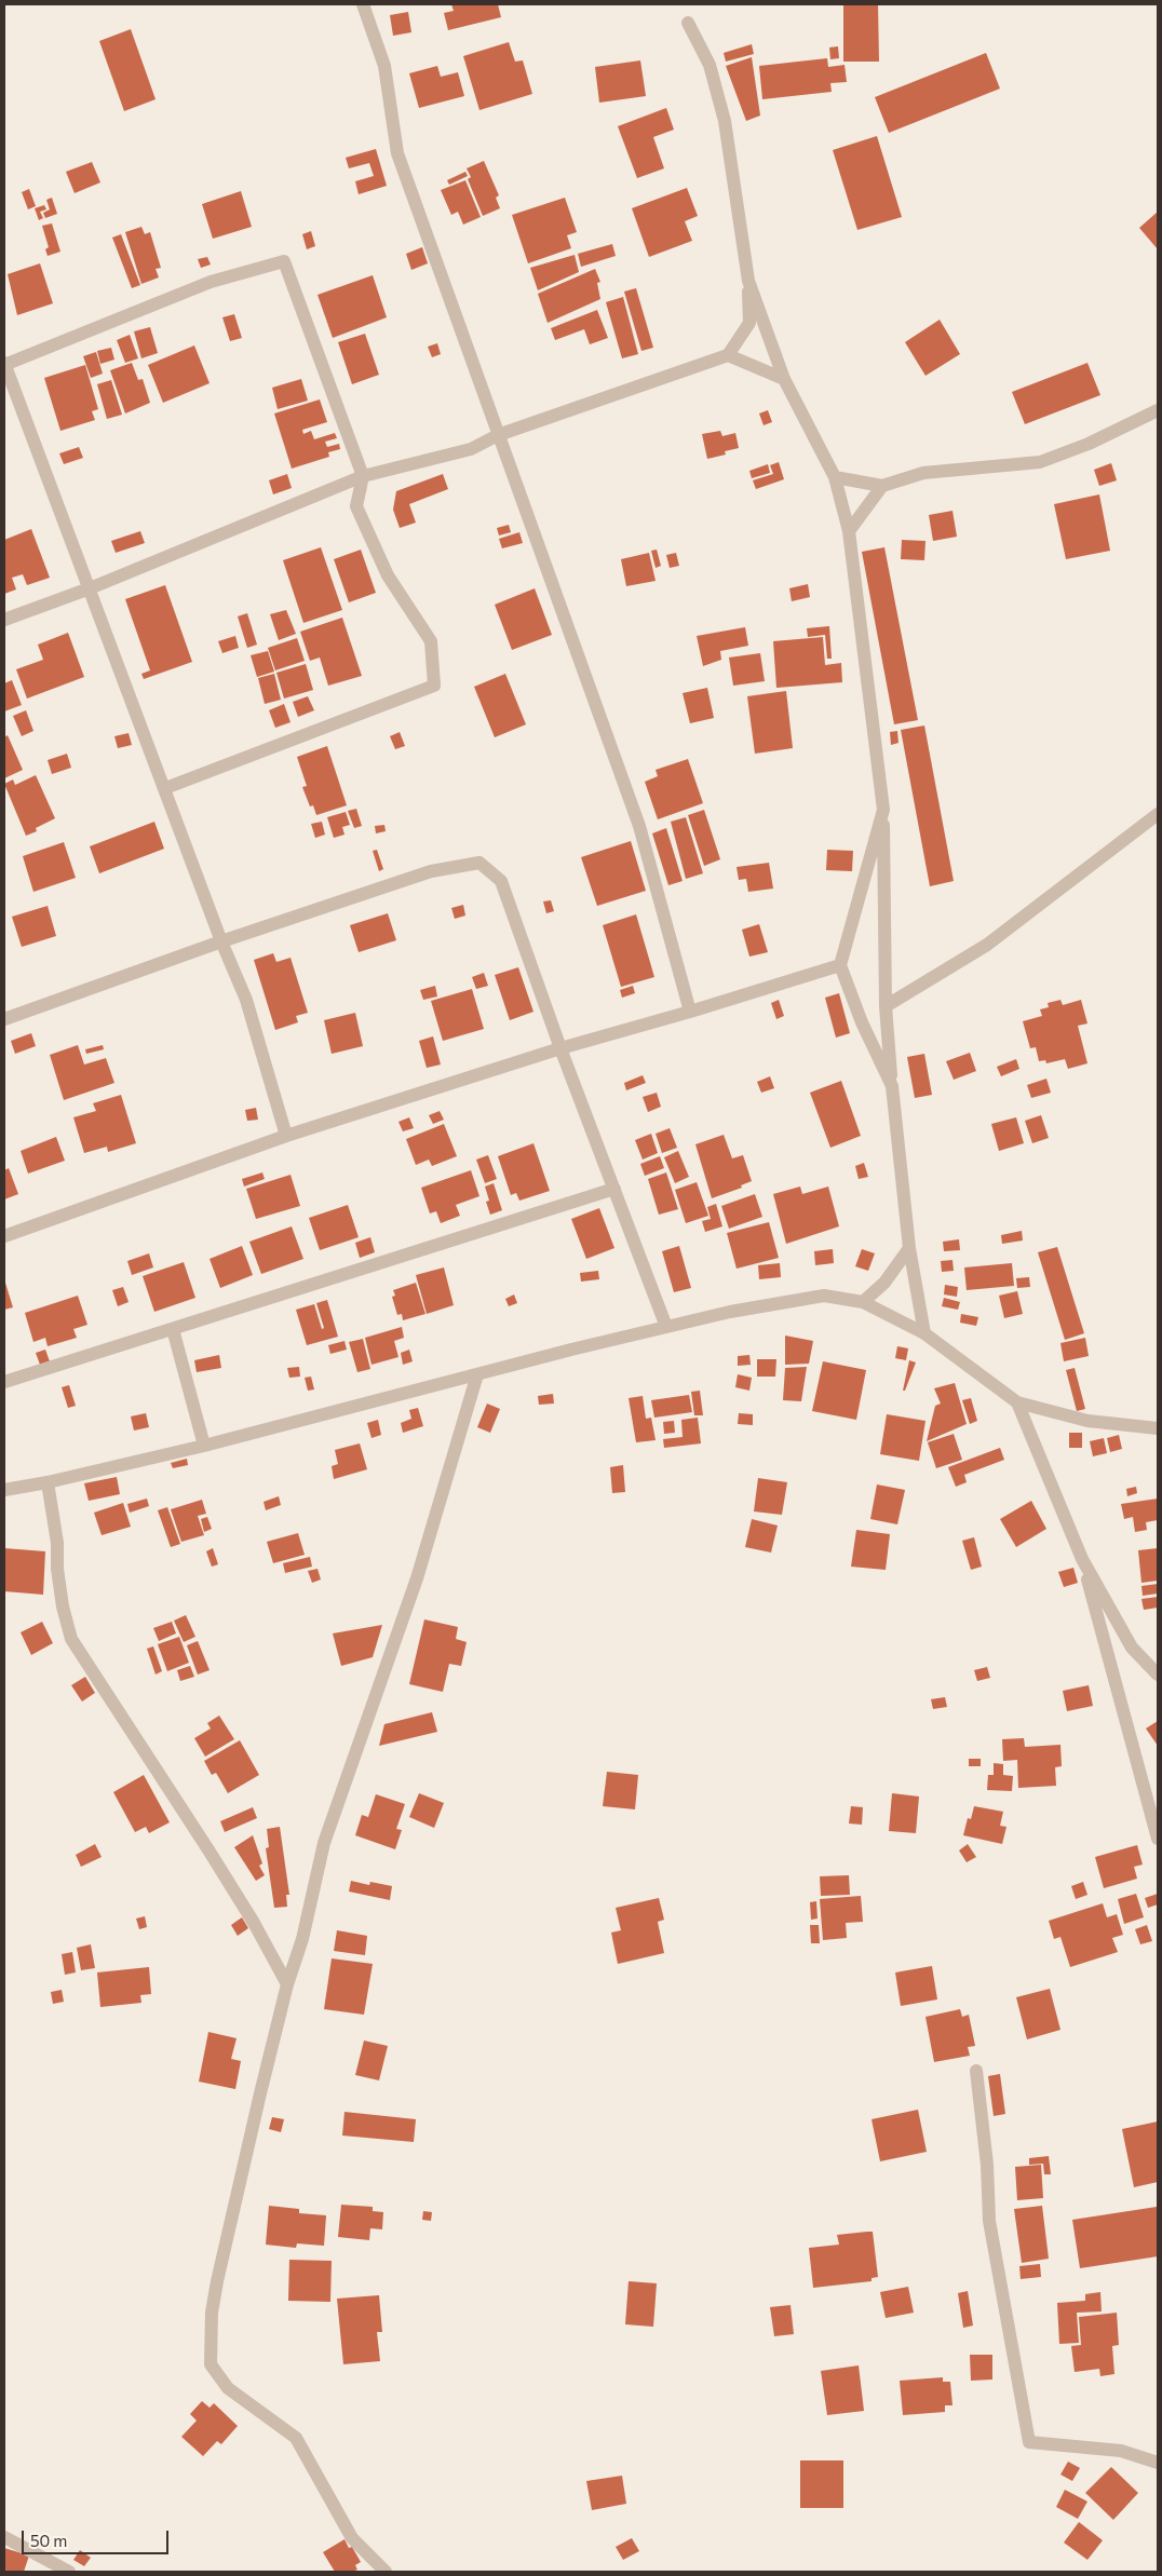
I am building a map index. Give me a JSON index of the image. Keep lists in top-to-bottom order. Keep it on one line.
{"scale_bar":"50 m"}
